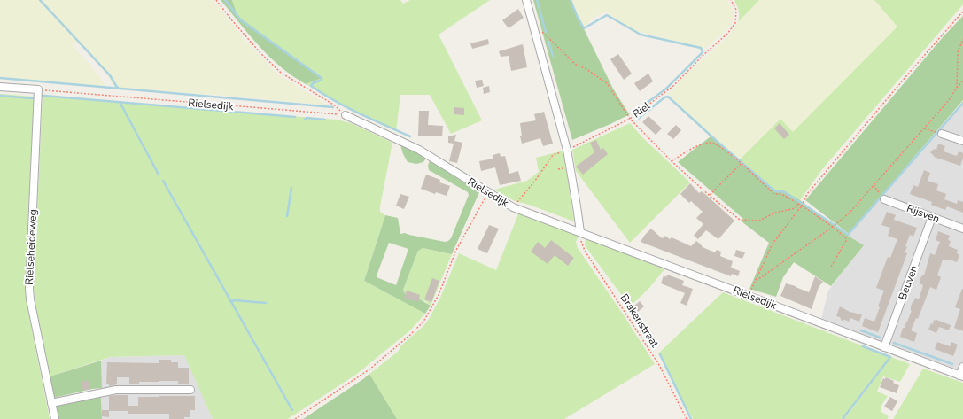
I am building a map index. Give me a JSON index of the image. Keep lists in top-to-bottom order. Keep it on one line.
{"streets":{"street":["Rielsedijk","Rijsven","Rielseheideweg","Beuven"],"path":["Riel","Brakenstraat"]},"crossings":[["Rielsedijk","Riel"],["Rielsedijk","Rielseheideweg"],["Rielsedijk","Beuven"],["Rielsedijk","Brakenstraat"],["Rijsven","Beuven"]]}
